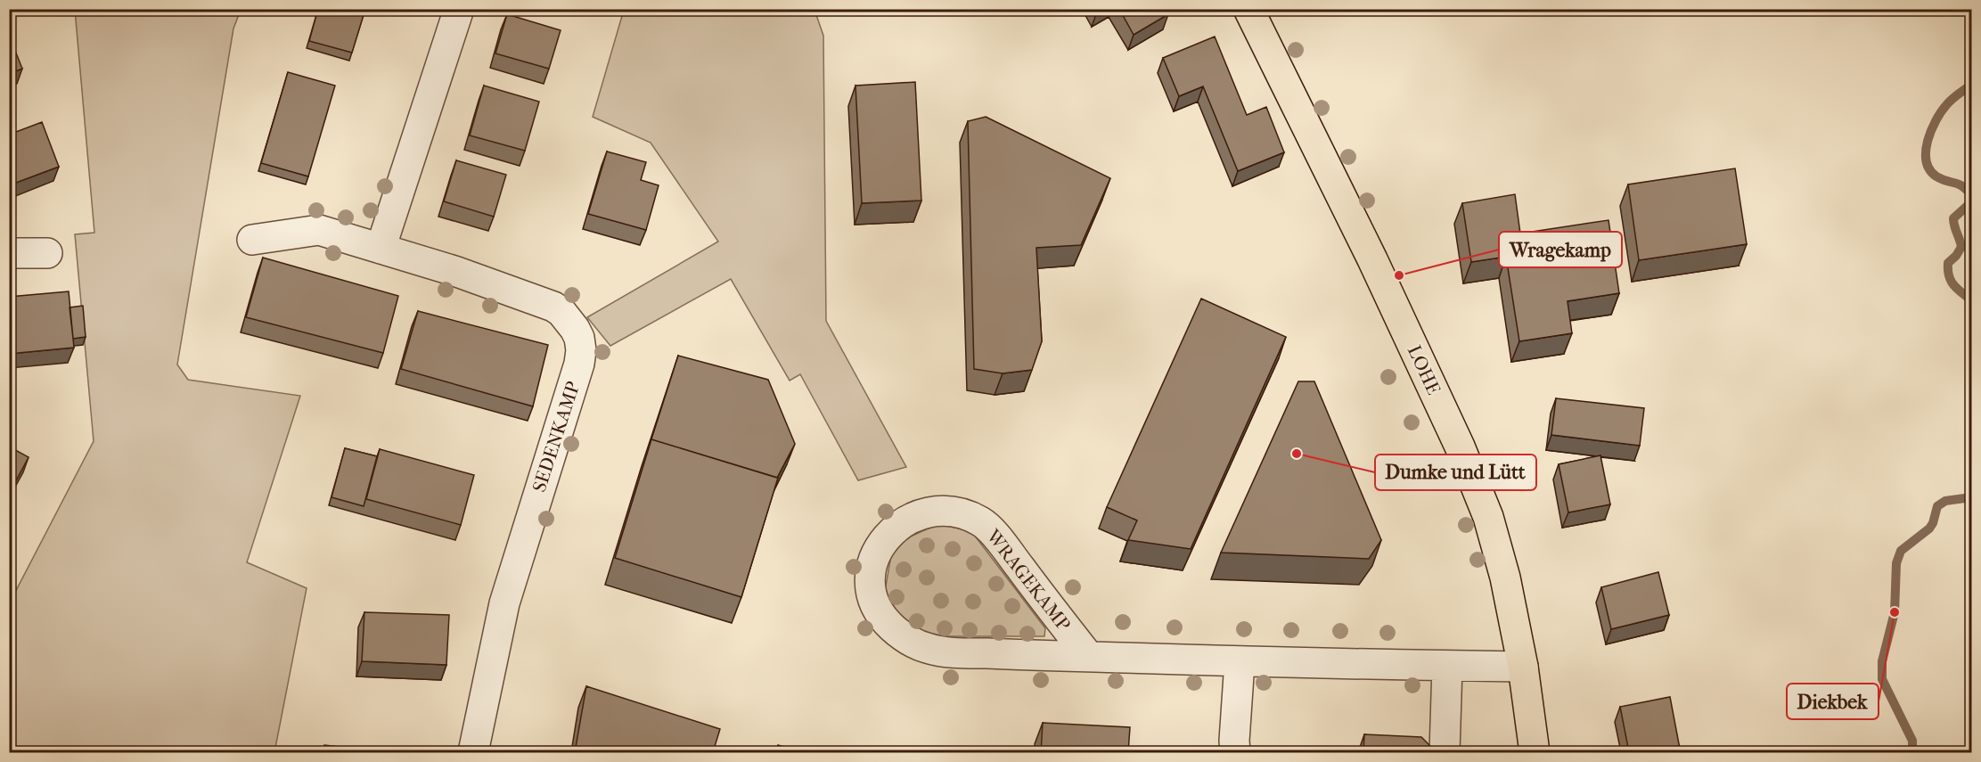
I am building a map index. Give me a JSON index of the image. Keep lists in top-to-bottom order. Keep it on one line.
{"streets":{"main road":["LOHE"],"street":["SEDENKAMP","WRAGEKAMP"]},"crossings":[["LOHE","WRAGEKAMP"]],"places":["Wragekamp","Dumke und Lütt","Diekbek"]}
